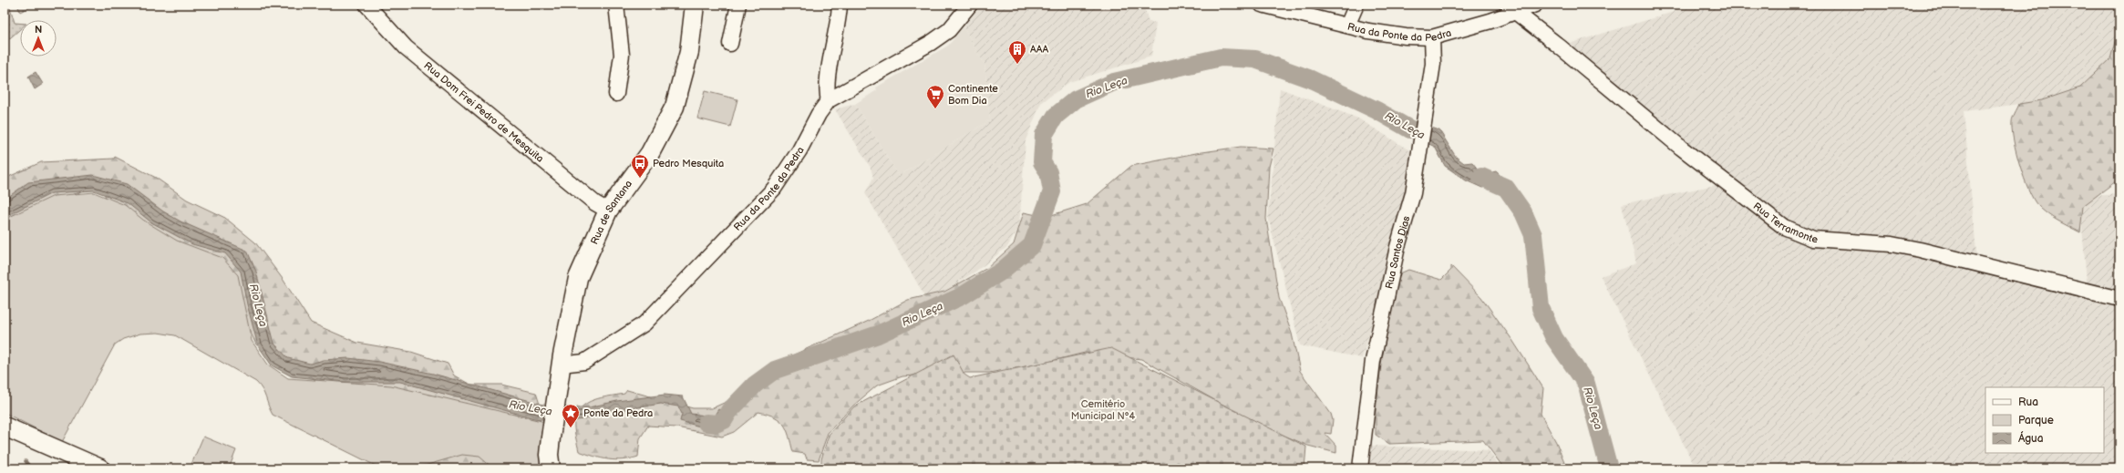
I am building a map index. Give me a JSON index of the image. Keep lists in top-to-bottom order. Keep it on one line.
{"streets":{"main road":["Rua de Santana"],"street":["Rua da Ponte da Pedra","Rua Dom Frei Pedro de Mesquita","Rua Terramonte","Rua Santos Dias"]},"crossings":[["Rua da Ponte da Pedra","Rua de Santana"],["Rua da Ponte da Pedra","Rua Terramonte"],["Rua da Ponte da Pedra","Rua Santos Dias"],["Rua Dom Frei Pedro de Mesquita","Rua de Santana"]],"water":["Rio Leça"],"parks":["Cemitério Municipal Nº4"],"places":{"building":["AAA"],"supermarket":["Continente Bom Dia"],"bus stop":["Pedro Mesquita"],"place":["Ponte da Pedra"]},"legend":["Rua","Parque","Água"],"north":"top"}
